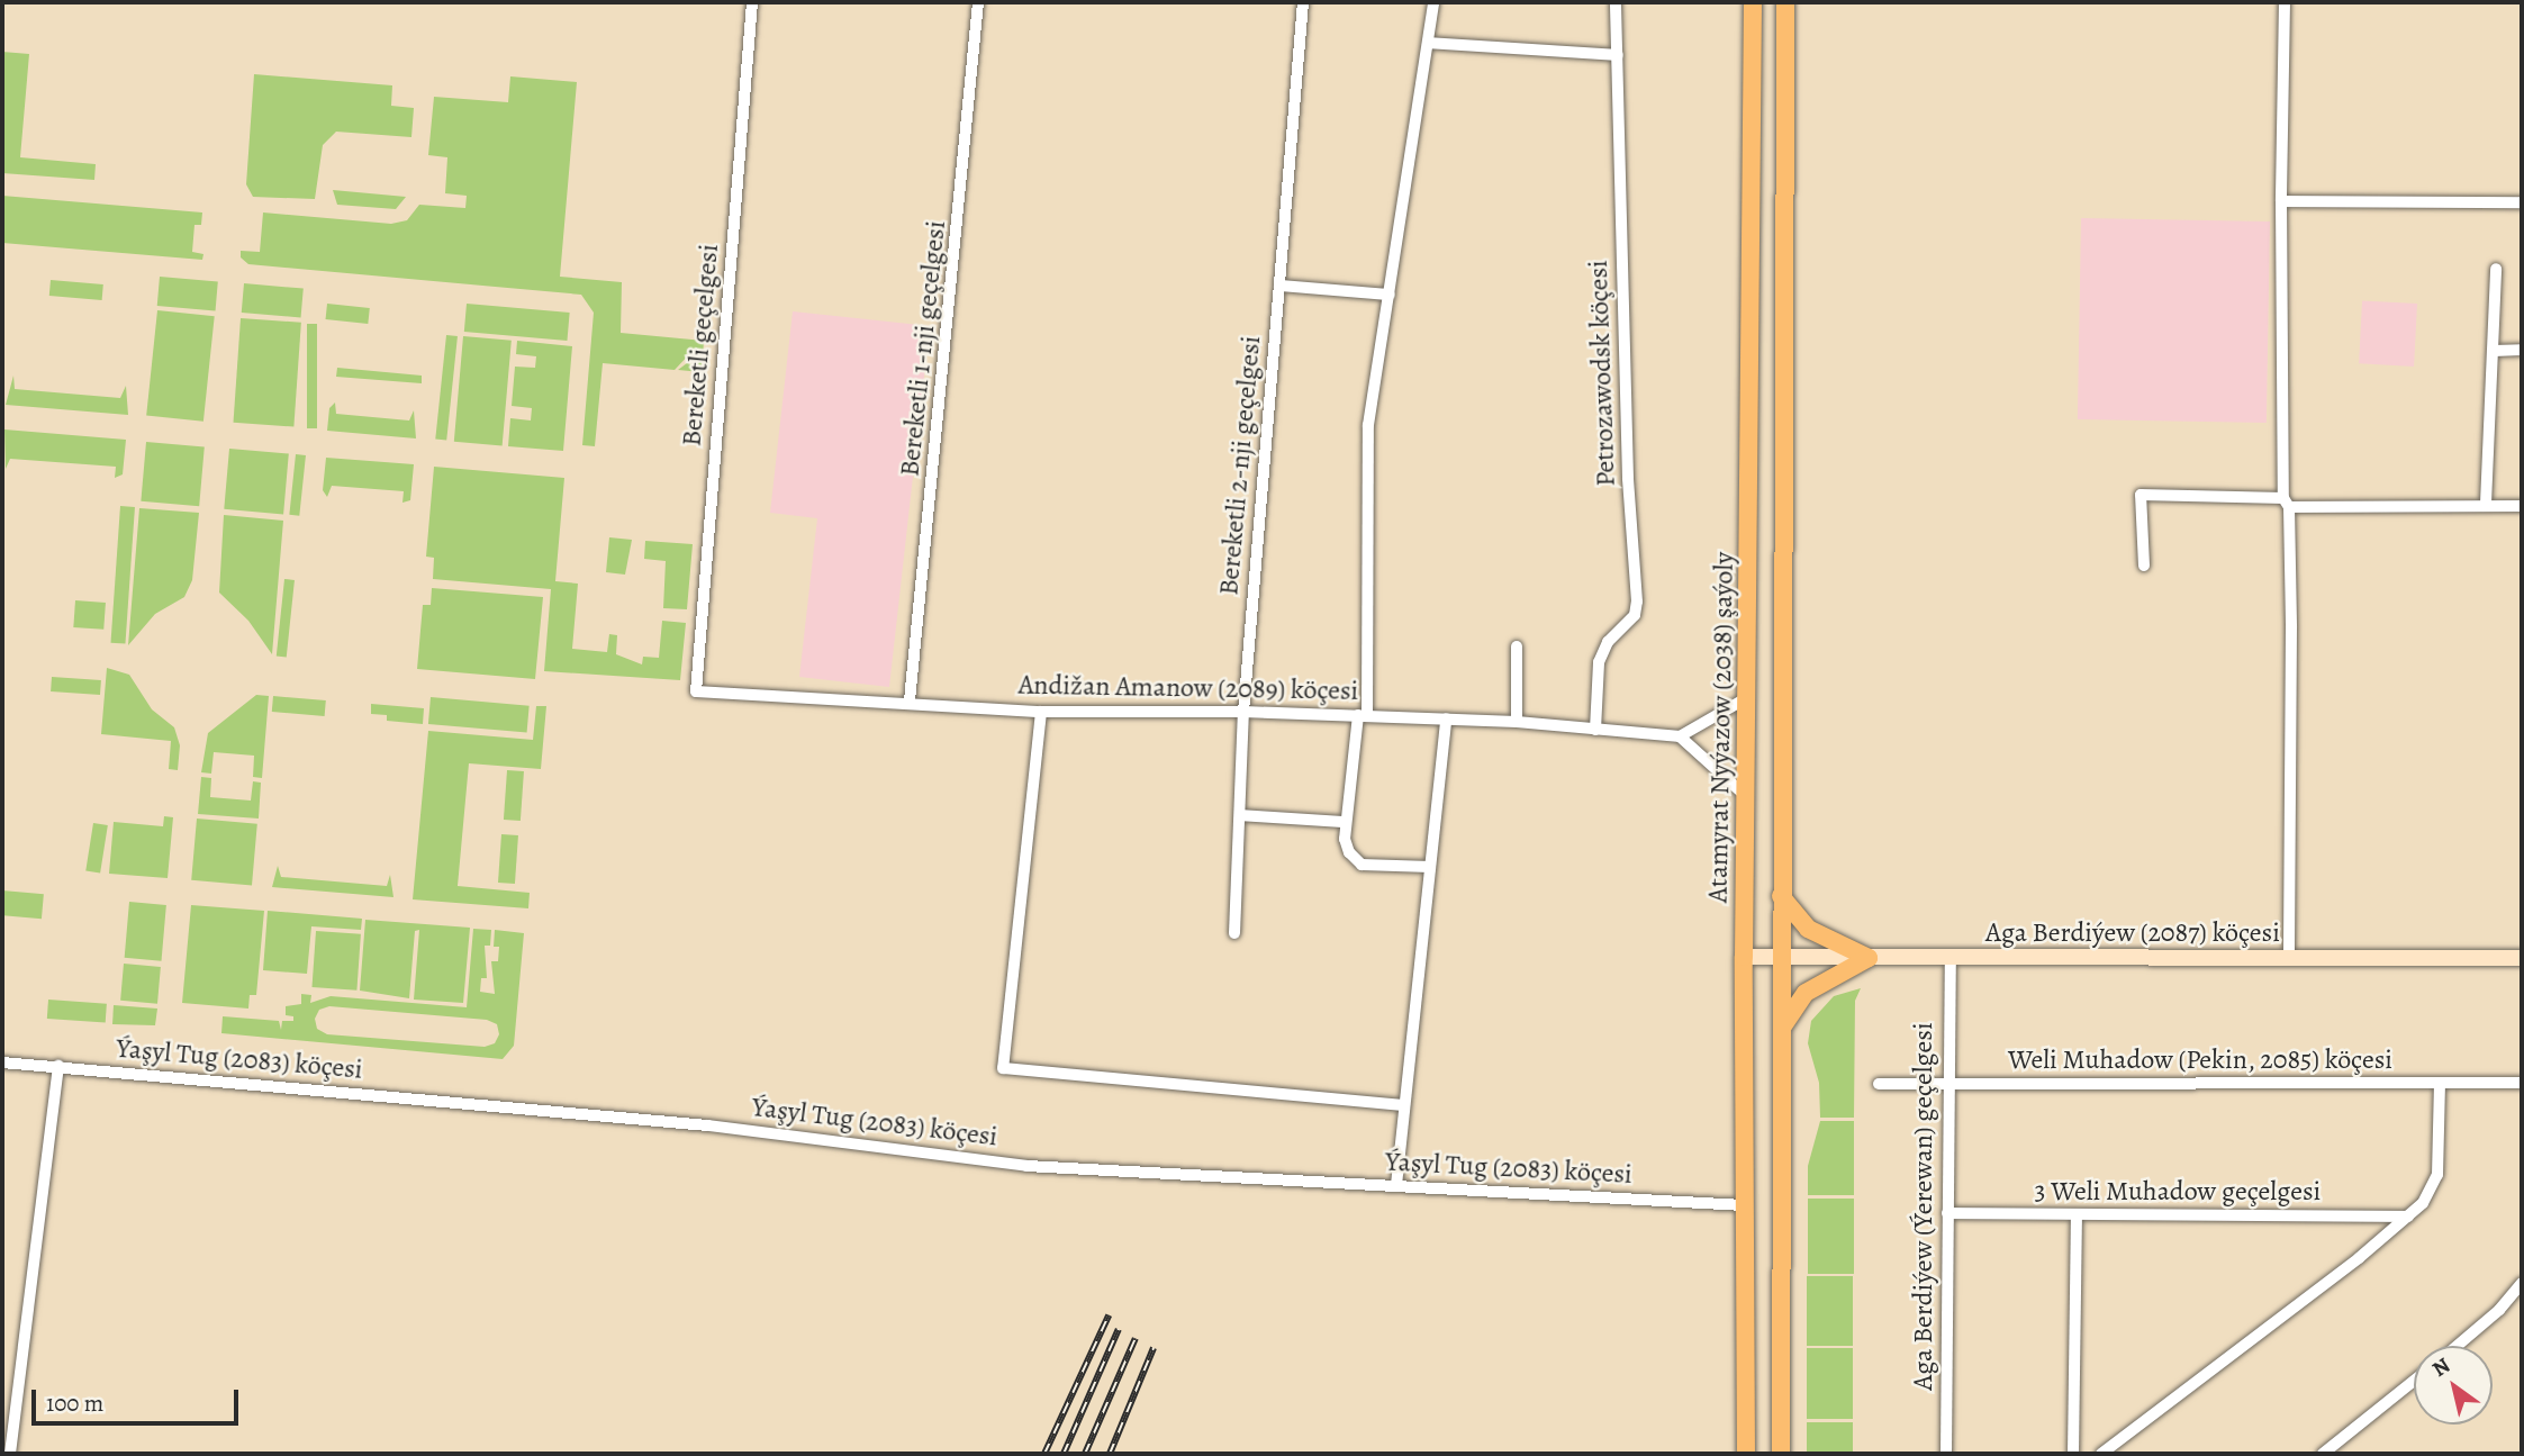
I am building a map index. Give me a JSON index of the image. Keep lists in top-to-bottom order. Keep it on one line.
{"streets":{"main road":["Atamyrat Nyýazow (2038) şaýoly"],"street":["Bereketli geçelgesi","Bereketli 1-nji geçelgesi","Petrozawodsk köçesi","Bereketli 2-nji geçelgesi","Andižan Amanow (2089) köçesi","Aga Berdiýew (2087) köçesi","Ýaşyl Tug (2083) köçesi","Weli Muhadow (Pekin, 2085) köçesi","3 Weli Muhadow geçelgesi","Aga Berdiýew (Ýerewan) geçelgesi"]},"crossings":[["Bereketli geçelgesi","Andižan Amanow (2089) köçesi"],["Bereketli 1-nji geçelgesi","Andižan Amanow (2089) köçesi"],["Petrozawodsk köçesi","Andižan Amanow (2089) köçesi"],["Bereketli 2-nji geçelgesi","Andižan Amanow (2089) köçesi"],["Atamyrat Nyýazow (2038) şaýoly","Aga Berdiýew (2087) köçesi"],["Atamyrat Nyýazow (2038) şaýoly","Ýaşyl Tug (2083) köçesi"],["Aga Berdiýew (2087) köçesi","Aga Berdiýew (Ýerewan) geçelgesi"],["Weli Muhadow (Pekin, 2085) köçesi","Aga Berdiýew (Ýerewan) geçelgesi"],["3 Weli Muhadow geçelgesi","Aga Berdiýew (Ýerewan) geçelgesi"]],"scale_bar":"100 m","north":"top left"}
